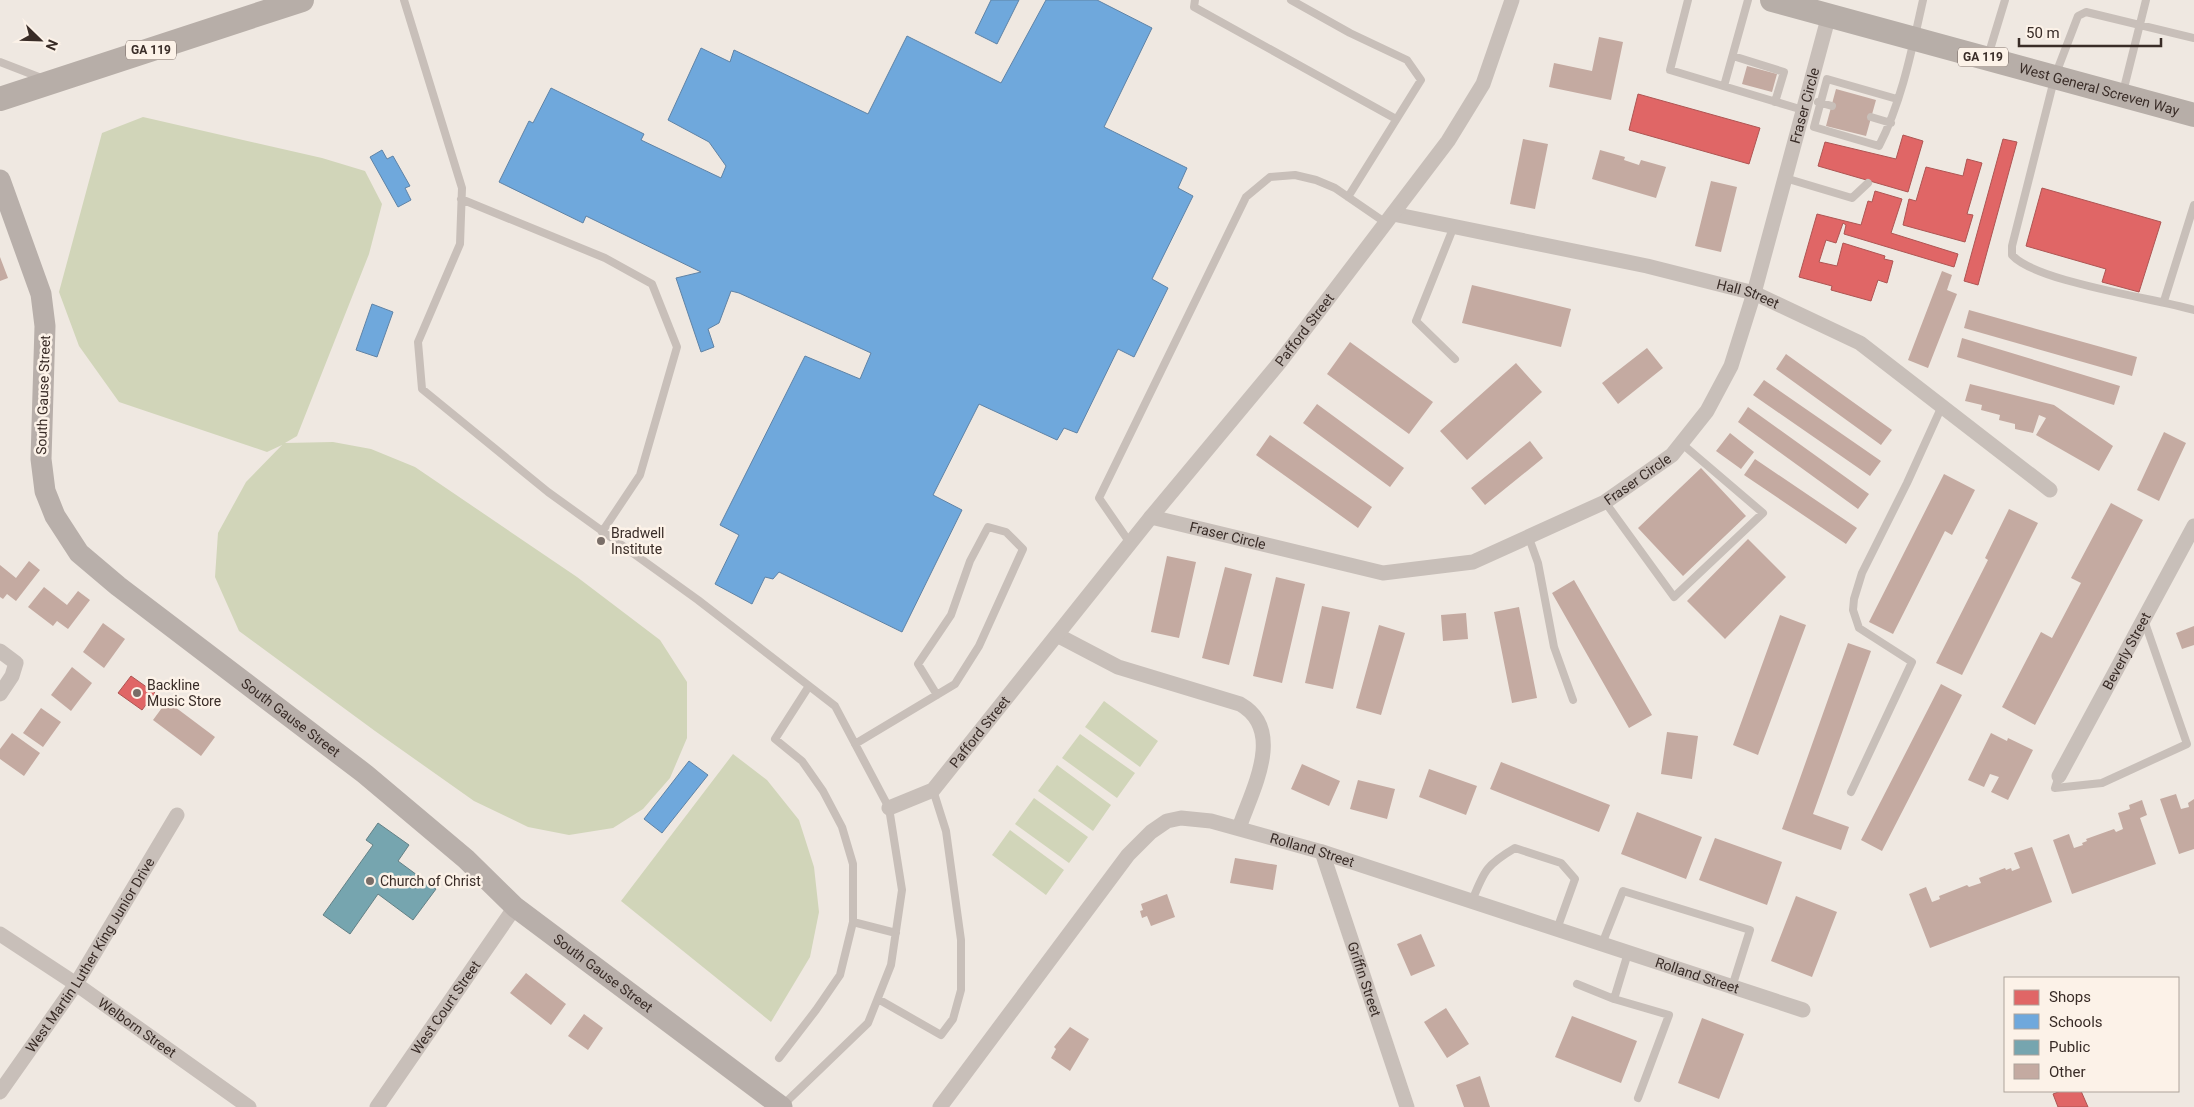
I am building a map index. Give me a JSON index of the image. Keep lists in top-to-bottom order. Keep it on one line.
{"streets":{"main road":["GA 119","West General Screven Way"],"street":["Fraser Circle","Hall Street","Pafford Street","South Gause Street","Beverly Street","Rolland Street","West Martin Luther King Junior Drive","Griffin Street","West Court Street","Welborn Street"]},"crossings":[["West General Screven Way","Fraser Circle"],["Fraser Circle","Hall Street"],["Fraser Circle","Pafford Street"],["Hall Street","Pafford Street"],["South Gause Street","West Court Street"],["Rolland Street","Griffin Street"],["West Martin Luther King Junior Drive","Welborn Street"]],"places":["Bradwell Institute","Backline Music Store","Church of Christ"],"legend":["Shops","Schools","Public","Other"],"scale_bar":"50 m","north":"bottom right"}
